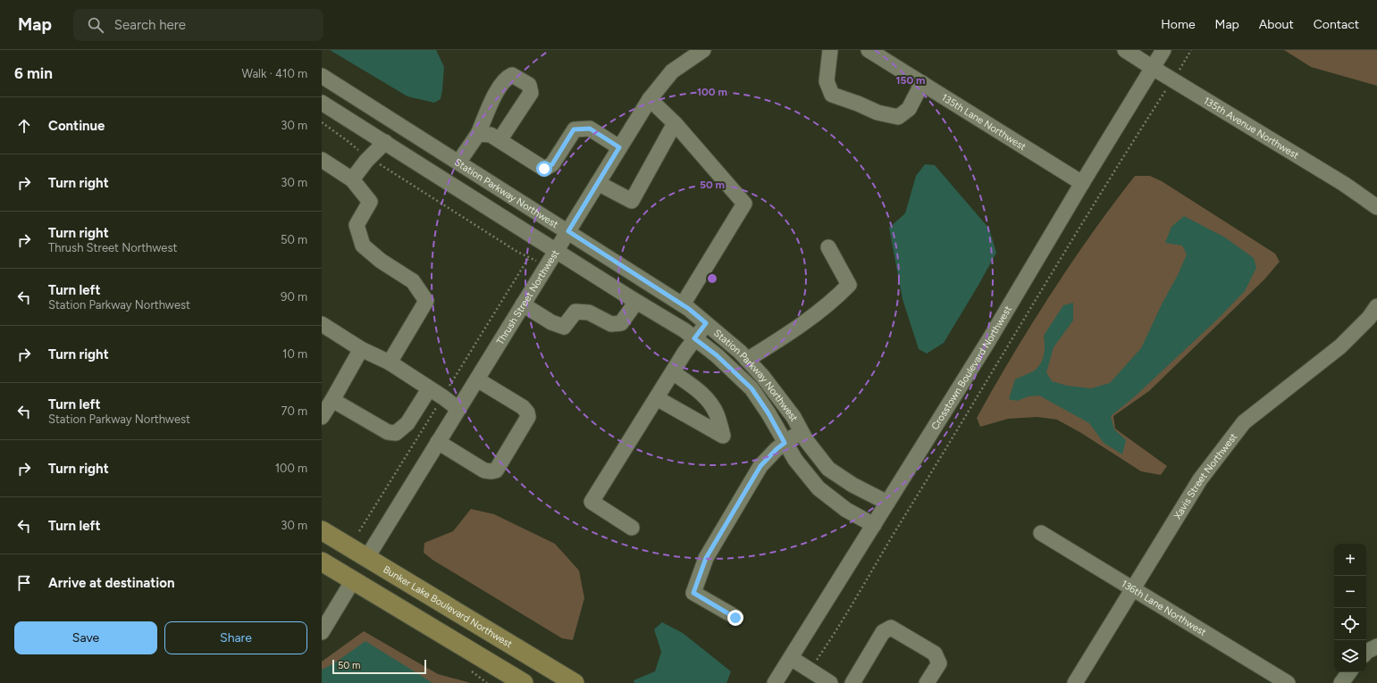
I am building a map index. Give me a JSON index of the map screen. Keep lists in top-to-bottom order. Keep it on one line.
{"streets":{"main road":["Bunker Lake Boulevard Northwest"],"street":["135th Lane Northwest","135th Avenue Northwest","Station Parkway Northwest","Thrush Street Northwest","Crosstown Boulevard Northwest","Xavis Street Northwest","136th Lane Northwest"]},"crossings":[["135th Lane Northwest","Crosstown Boulevard Northwest"],["135th Avenue Northwest","Crosstown Boulevard Northwest"],["Station Parkway Northwest","Thrush Street Northwest"],["Station Parkway Northwest","Crosstown Boulevard Northwest"],["Thrush Street Northwest","Bunker Lake Boulevard Northwest"],["Xavis Street Northwest","136th Lane Northwest"]],"scale_bar":"50 m","page":{"header":"Map","search":"Search here","nav":["Home","Map","About","Contact"],"heading":["6 min","Walk · 410 m"],"list":[["Continue","30 m"],["Turn right","30 m"],["Turn right","Thrush Street Northwest","50 m"],["Turn left","Station Parkway Northwest","90 m"],["Turn right","10 m"],["Turn left","Station Parkway Northwest","70 m"],["Turn right","100 m"],["Turn left","30 m"],"Arrive at destination"],"map_buttons":["+","−"],"buttons":["Save","Share"],"scale":"50 m"},"rings":["150 m","100 m","50 m"]}
